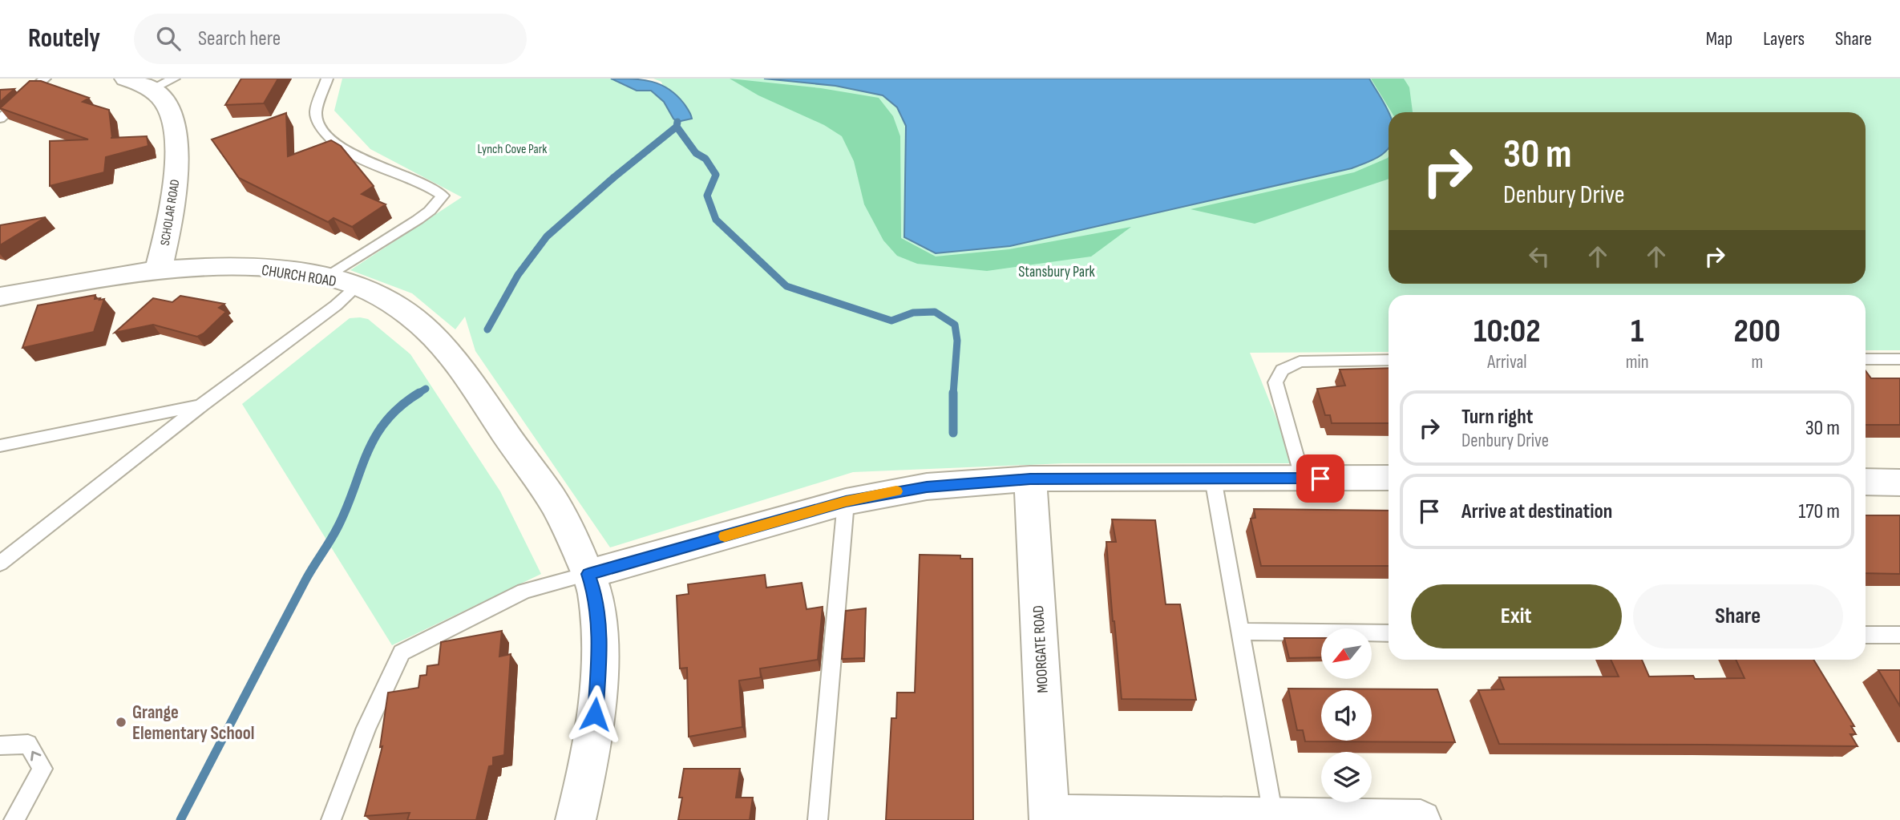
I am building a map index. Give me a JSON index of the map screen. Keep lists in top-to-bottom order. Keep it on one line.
{"streets":{"street":["SCHOLAR ROAD","CHURCH ROAD","MOORGATE ROAD"]},"crossings":[["SCHOLAR ROAD","CHURCH ROAD"]],"parks":["Lynch Cove Park","Stansbury Park"],"places":["Grange Elementary School"],"north":"bottom left","page":{"header":"Routely","search":"Search here","nav":["Map","Layers","Share"],"turn":["30 m","Denbury Drive"],"eta":["10:02","Arrival","1","min","200","m"],"list":[{"name":"Turn right","note":"Denbury Drive","value":"30 m"},{"name":"Arrive at destination","value":"170 m"}],"buttons":["Exit","Share"]}}
